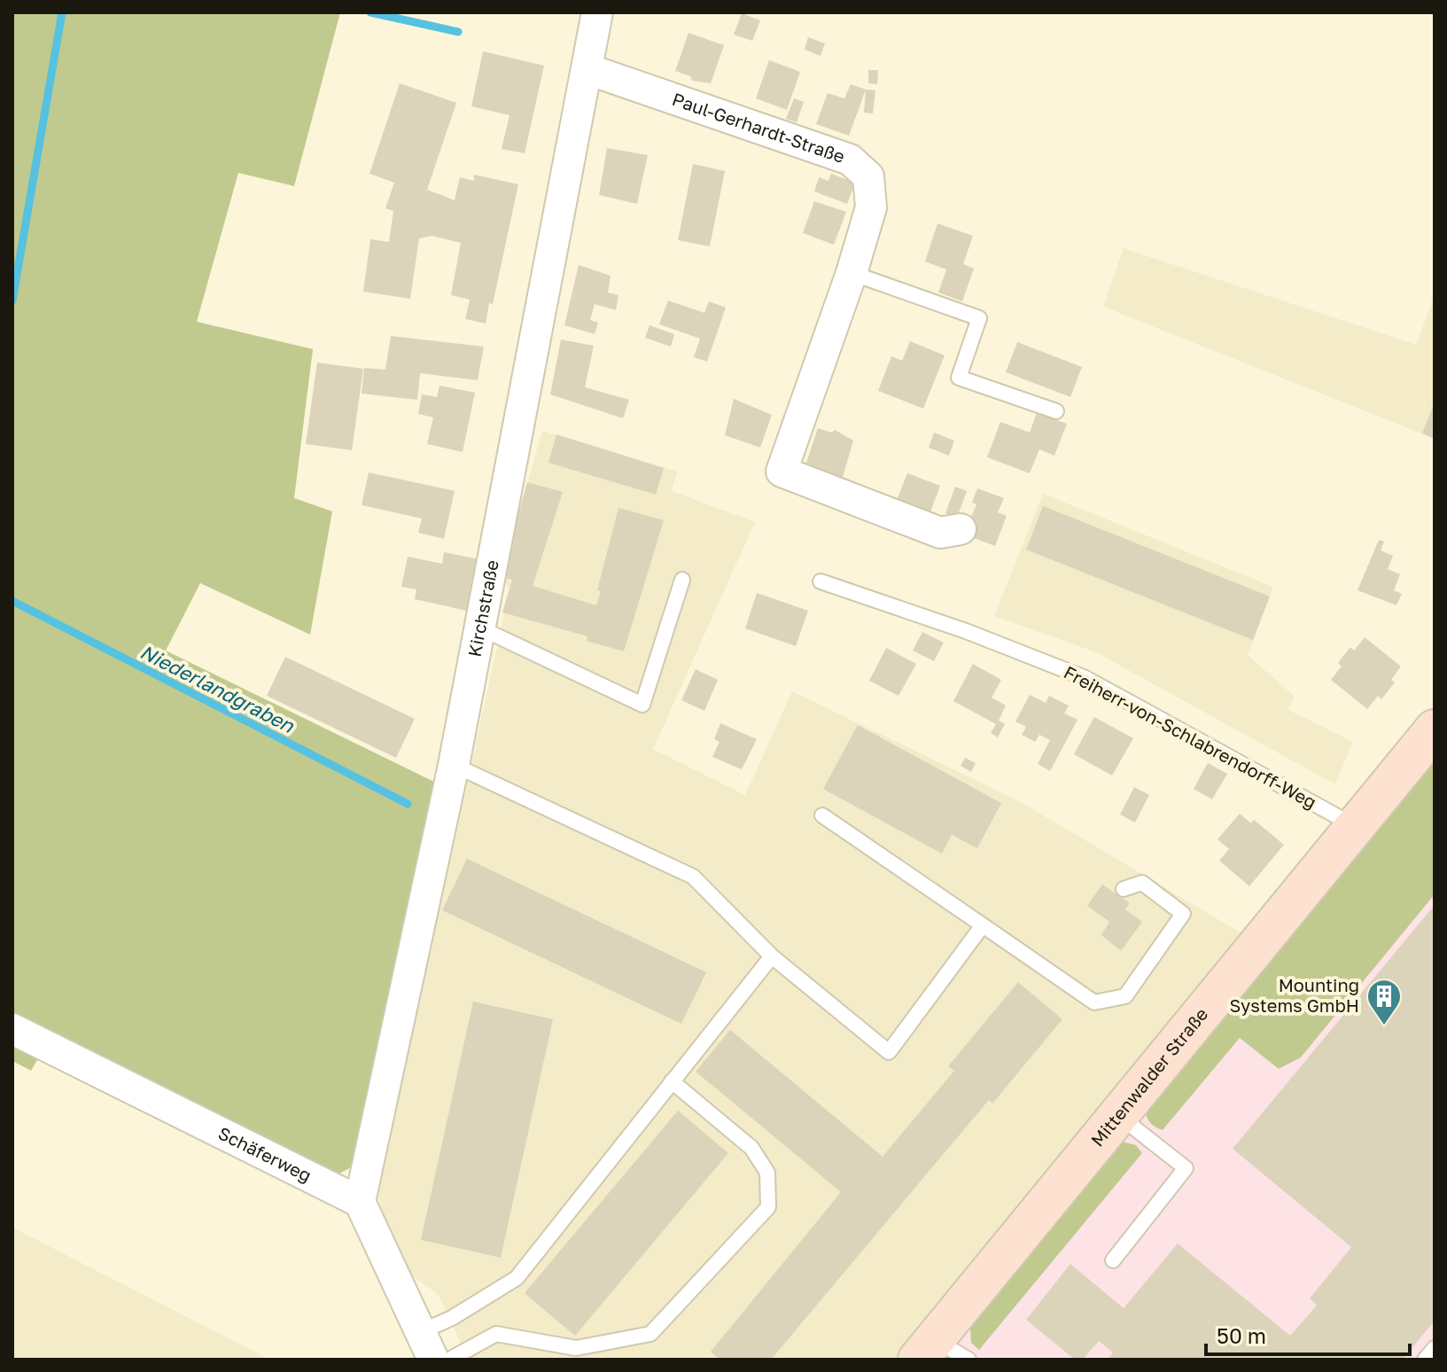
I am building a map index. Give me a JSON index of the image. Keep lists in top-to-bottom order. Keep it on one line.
{"streets":{"street":["Paul-Gerhardt-Straße","Kirchstraße","Mittenwalder Straße","Schäferweg"],"lane":["Freiherr-von-Schlabrendorff-Weg"]},"crossings":[["Paul-Gerhardt-Straße","Kirchstraße"],["Kirchstraße","Schäferweg"],["Freiherr-von-Schlabrendorff-Weg","Mittenwalder Straße"]],"water":["Niederlandgraben"],"places":{"building":["Mounting Systems GmbH"]},"scale_bar":"50 m"}
